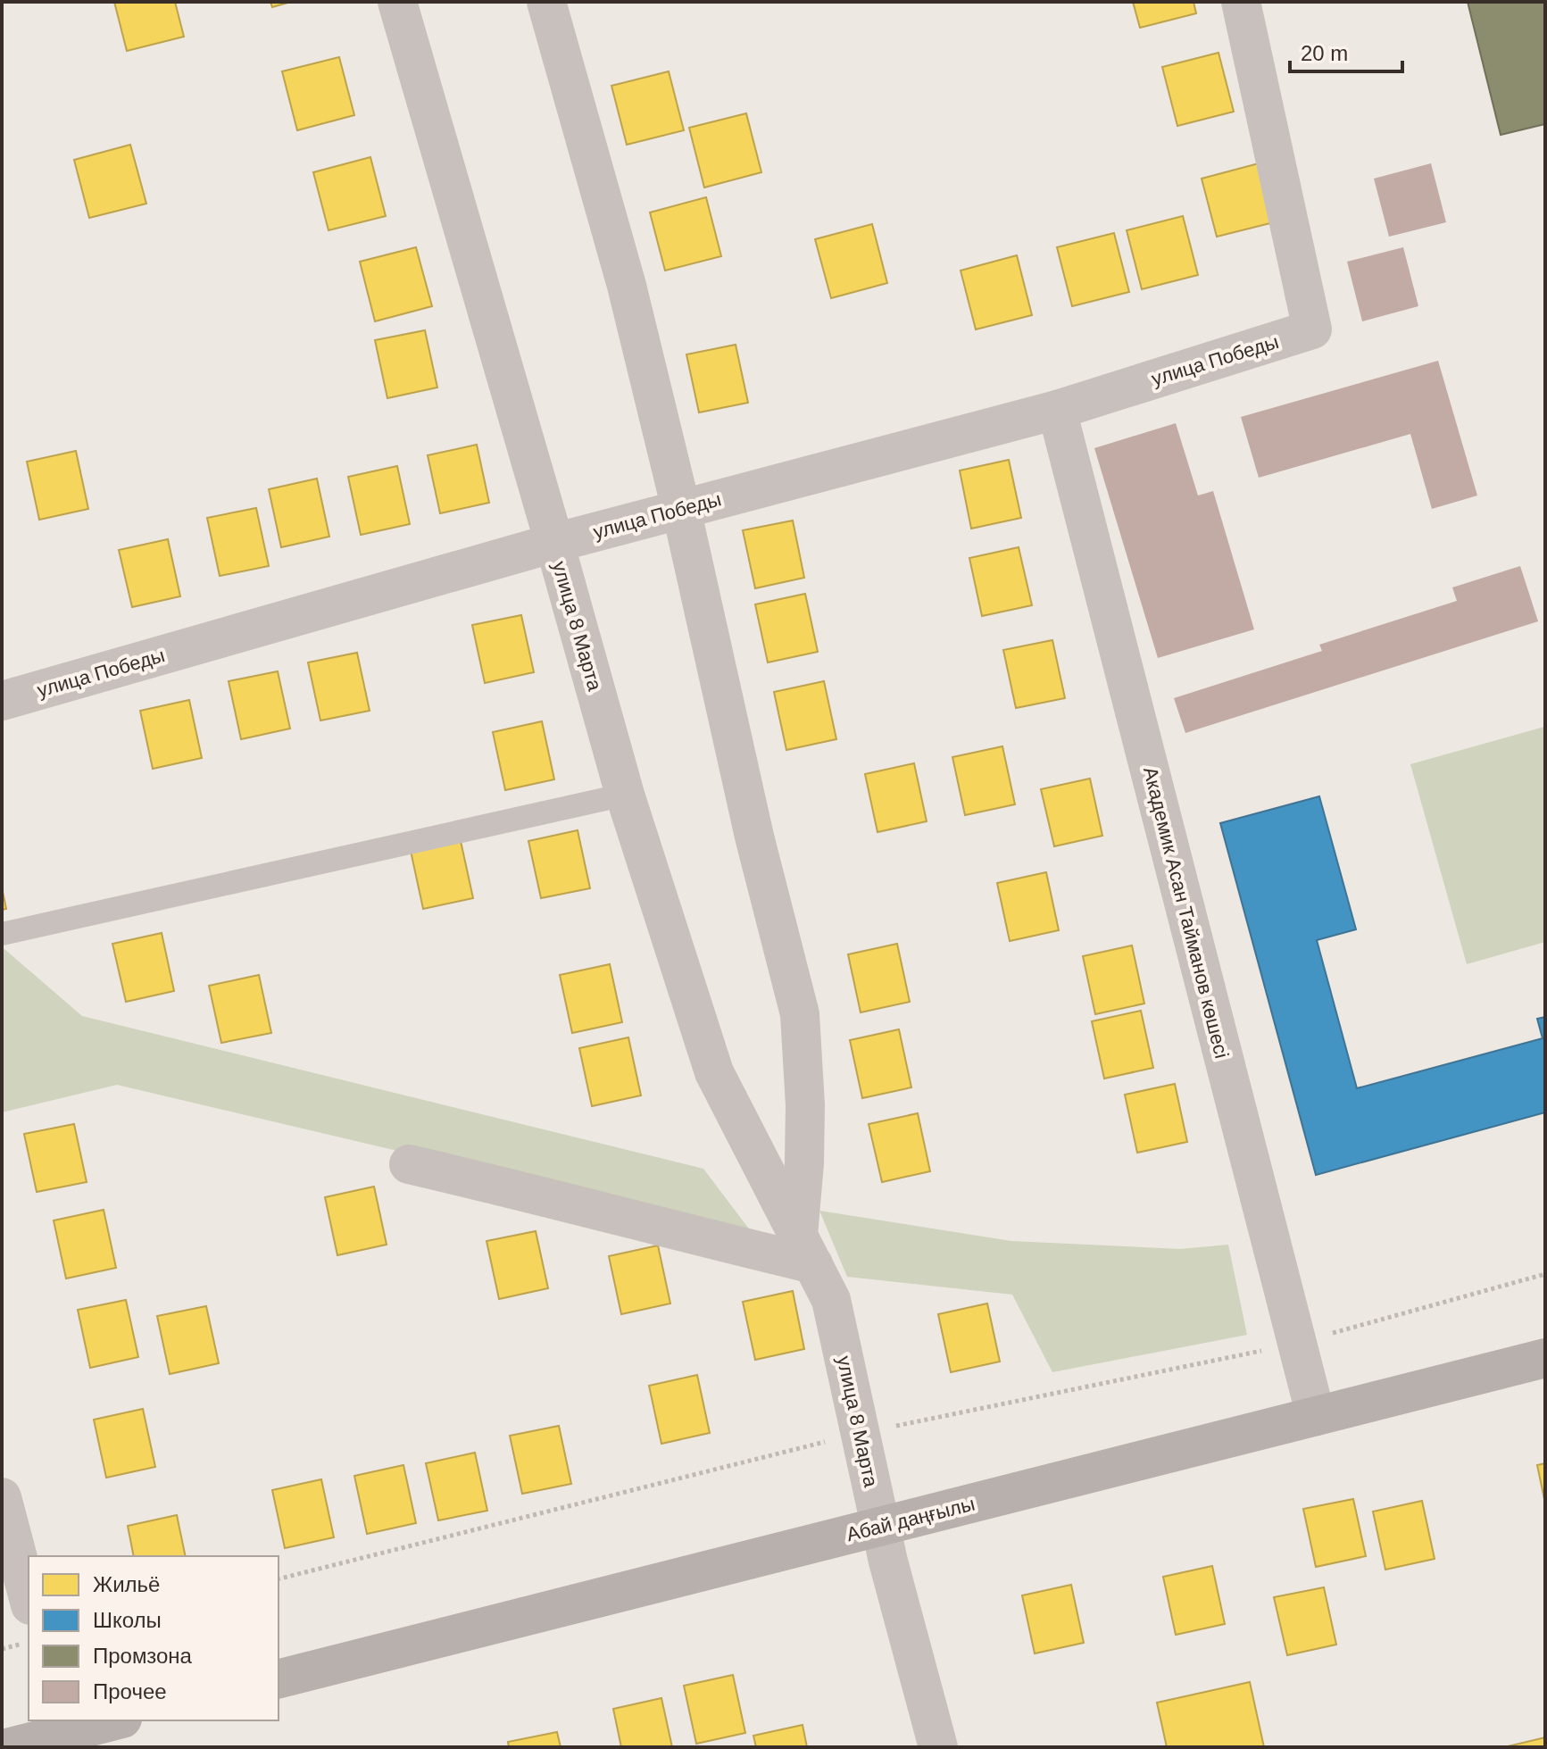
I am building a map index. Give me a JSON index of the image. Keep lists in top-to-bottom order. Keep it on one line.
{"streets":{"main road":["Абай даңғылы"],"street":["улица Победы","улица 8 Марта","Академик Асан Тайманов көшесі"]},"crossings":[["улица Победы","улица 8 Марта"],["улица Победы","Академик Асан Тайманов көшесі"],["улица 8 Марта","Абай даңғылы"],["Академик Асан Тайманов көшесі","Абай даңғылы"]],"legend":["Жильё","Школы","Промзона","Прочее"],"scale_bar":"20 m"}
